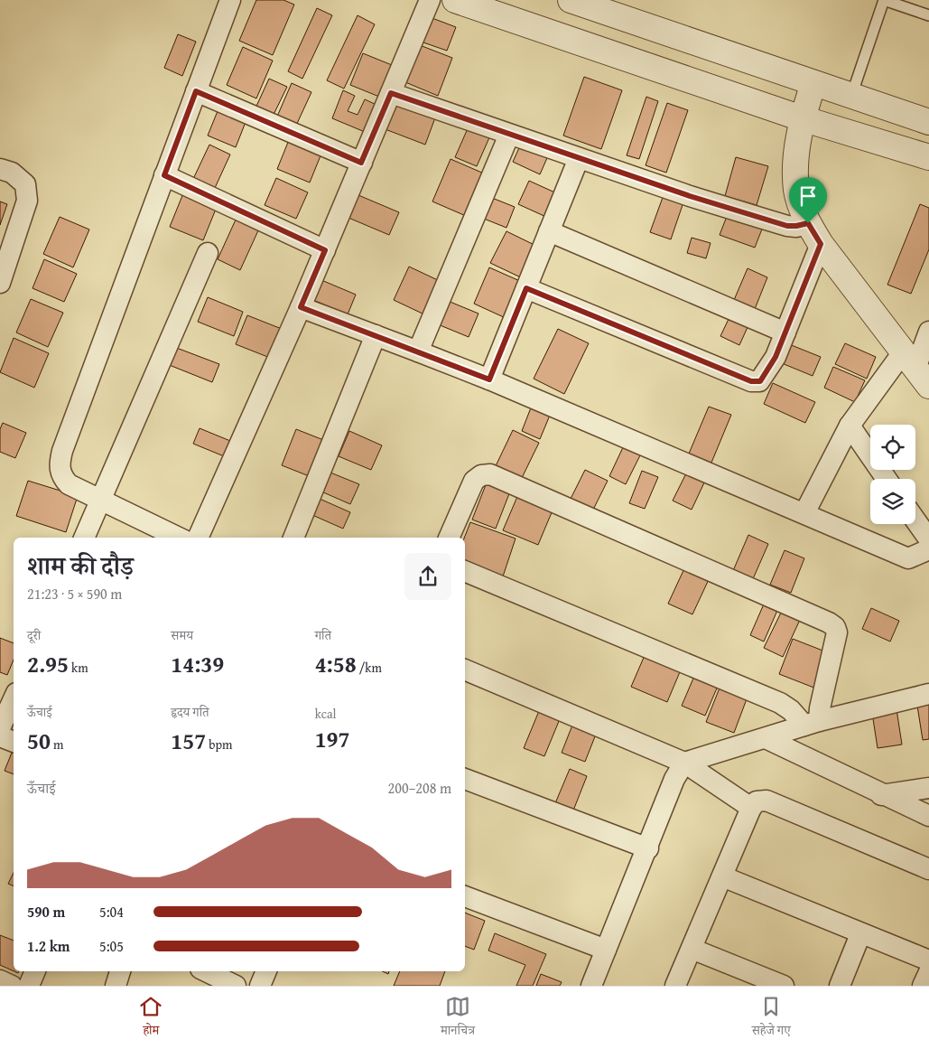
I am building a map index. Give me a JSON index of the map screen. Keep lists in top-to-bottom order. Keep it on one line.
{"page":{"heading":["शाम की दौड़","21:23 · 5 × 590 m"],"stats":[["दूरी","2.95 km"],["समय","14:39"],["गति","4:58 /km"],["ऊँचाई","50 m"],["हृदय गति","157 bpm"],["kcal","197"]],"chart":["ऊँचाई","200–208 m"],"list":[{"name":"590 m","note":"5:04"},{"name":"1.2 km","note":"5:05"}],"tabs":["होम","मानचित्र","सहेजे गए"]}}
